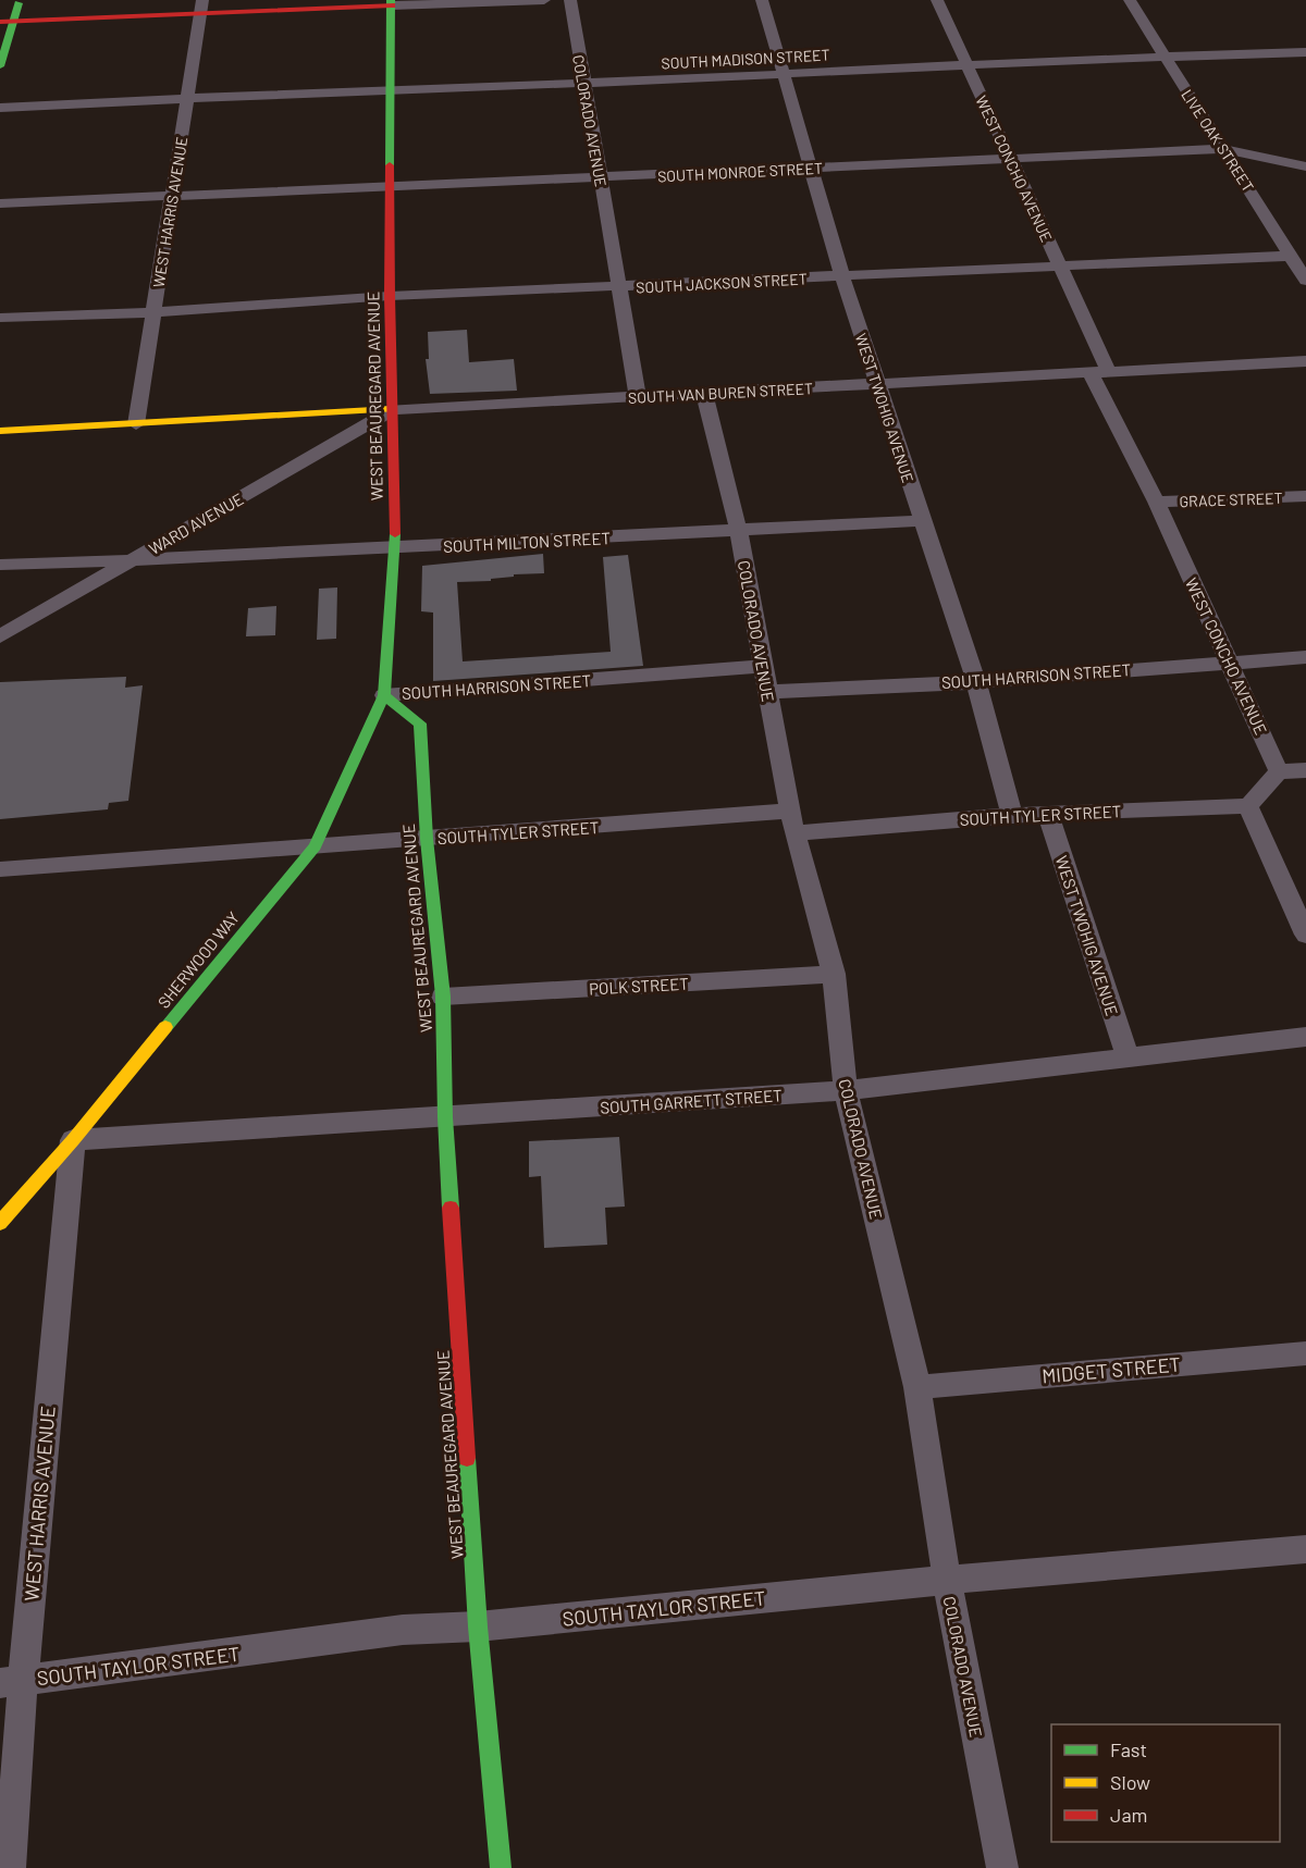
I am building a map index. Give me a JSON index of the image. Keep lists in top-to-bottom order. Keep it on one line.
{"streets":{"street":["SOUTH MADISON STREET","COLORADO AVENUE","LIVE OAK STREET","WEST CONCHO AVENUE","SOUTH MONROE STREET","WEST HARRIS AVENUE","SOUTH JACKSON STREET","SOUTH VAN BUREN STREET","WEST BEAUREGARD AVENUE","WEST TWOHIG AVENUE","GRACE STREET","WARD AVENUE","SOUTH MILTON STREET","SOUTH HARRISON STREET","SOUTH TYLER STREET","SHERWOOD WAY","POLK STREET","SOUTH GARRETT STREET","MIDGET STREET","SOUTH TAYLOR STREET"]},"crossings":[["SOUTH MADISON STREET","COLORADO AVENUE"],["SOUTH MADISON STREET","LIVE OAK STREET"],["SOUTH MADISON STREET","WEST CONCHO AVENUE"],["SOUTH MADISON STREET","WEST HARRIS AVENUE"],["SOUTH MADISON STREET","WEST BEAUREGARD AVENUE"],["SOUTH MADISON STREET","WEST TWOHIG AVENUE"],["COLORADO AVENUE","SOUTH MONROE STREET"],["COLORADO AVENUE","SOUTH JACKSON STREET"],["COLORADO AVENUE","SOUTH VAN BUREN STREET"],["COLORADO AVENUE","SOUTH MILTON STREET"],["COLORADO AVENUE","SOUTH HARRISON STREET"],["COLORADO AVENUE","SOUTH TYLER STREET"],["COLORADO AVENUE","POLK STREET"],["COLORADO AVENUE","SOUTH GARRETT STREET"],["COLORADO AVENUE","MIDGET STREET"],["COLORADO AVENUE","SOUTH TAYLOR STREET"],["LIVE OAK STREET","SOUTH MONROE STREET"],["LIVE OAK STREET","SOUTH JACKSON STREET"],["WEST CONCHO AVENUE","SOUTH MONROE STREET"],["WEST CONCHO AVENUE","SOUTH JACKSON STREET"],["WEST CONCHO AVENUE","SOUTH VAN BUREN STREET"],["WEST CONCHO AVENUE","GRACE STREET"],["WEST CONCHO AVENUE","SOUTH HARRISON STREET"],["SOUTH MONROE STREET","WEST HARRIS AVENUE"],["SOUTH MONROE STREET","WEST BEAUREGARD AVENUE"],["SOUTH MONROE STREET","WEST TWOHIG AVENUE"],["WEST HARRIS AVENUE","SOUTH JACKSON STREET"],["WEST HARRIS AVENUE","SOUTH VAN BUREN STREET"],["WEST HARRIS AVENUE","SHERWOOD WAY"],["WEST HARRIS AVENUE","SOUTH GARRETT STREET"],["WEST HARRIS AVENUE","SOUTH TAYLOR STREET"],["SOUTH JACKSON STREET","WEST BEAUREGARD AVENUE"],["SOUTH JACKSON STREET","WEST TWOHIG AVENUE"],["SOUTH VAN BUREN STREET","WEST BEAUREGARD AVENUE"],["SOUTH VAN BUREN STREET","WEST TWOHIG AVENUE"],["SOUTH VAN BUREN STREET","WARD AVENUE"],["WEST BEAUREGARD AVENUE","WARD AVENUE"],["WEST BEAUREGARD AVENUE","SOUTH MILTON STREET"],["WEST BEAUREGARD AVENUE","SOUTH HARRISON STREET"],["WEST BEAUREGARD AVENUE","SOUTH TYLER STREET"],["WEST BEAUREGARD AVENUE","SHERWOOD WAY"],["WEST BEAUREGARD AVENUE","POLK STREET"],["WEST BEAUREGARD AVENUE","SOUTH GARRETT STREET"],["WEST BEAUREGARD AVENUE","SOUTH TAYLOR STREET"],["WEST TWOHIG AVENUE","SOUTH MILTON STREET"],["WEST TWOHIG AVENUE","SOUTH HARRISON STREET"],["WEST TWOHIG AVENUE","SOUTH TYLER STREET"],["WEST TWOHIG AVENUE","SOUTH GARRETT STREET"],["WARD AVENUE","SOUTH MILTON STREET"],["SOUTH HARRISON STREET","SHERWOOD WAY"],["SOUTH TYLER STREET","SHERWOOD WAY"],["SHERWOOD WAY","SOUTH GARRETT STREET"]],"legend":["Fast","Slow","Jam"]}
